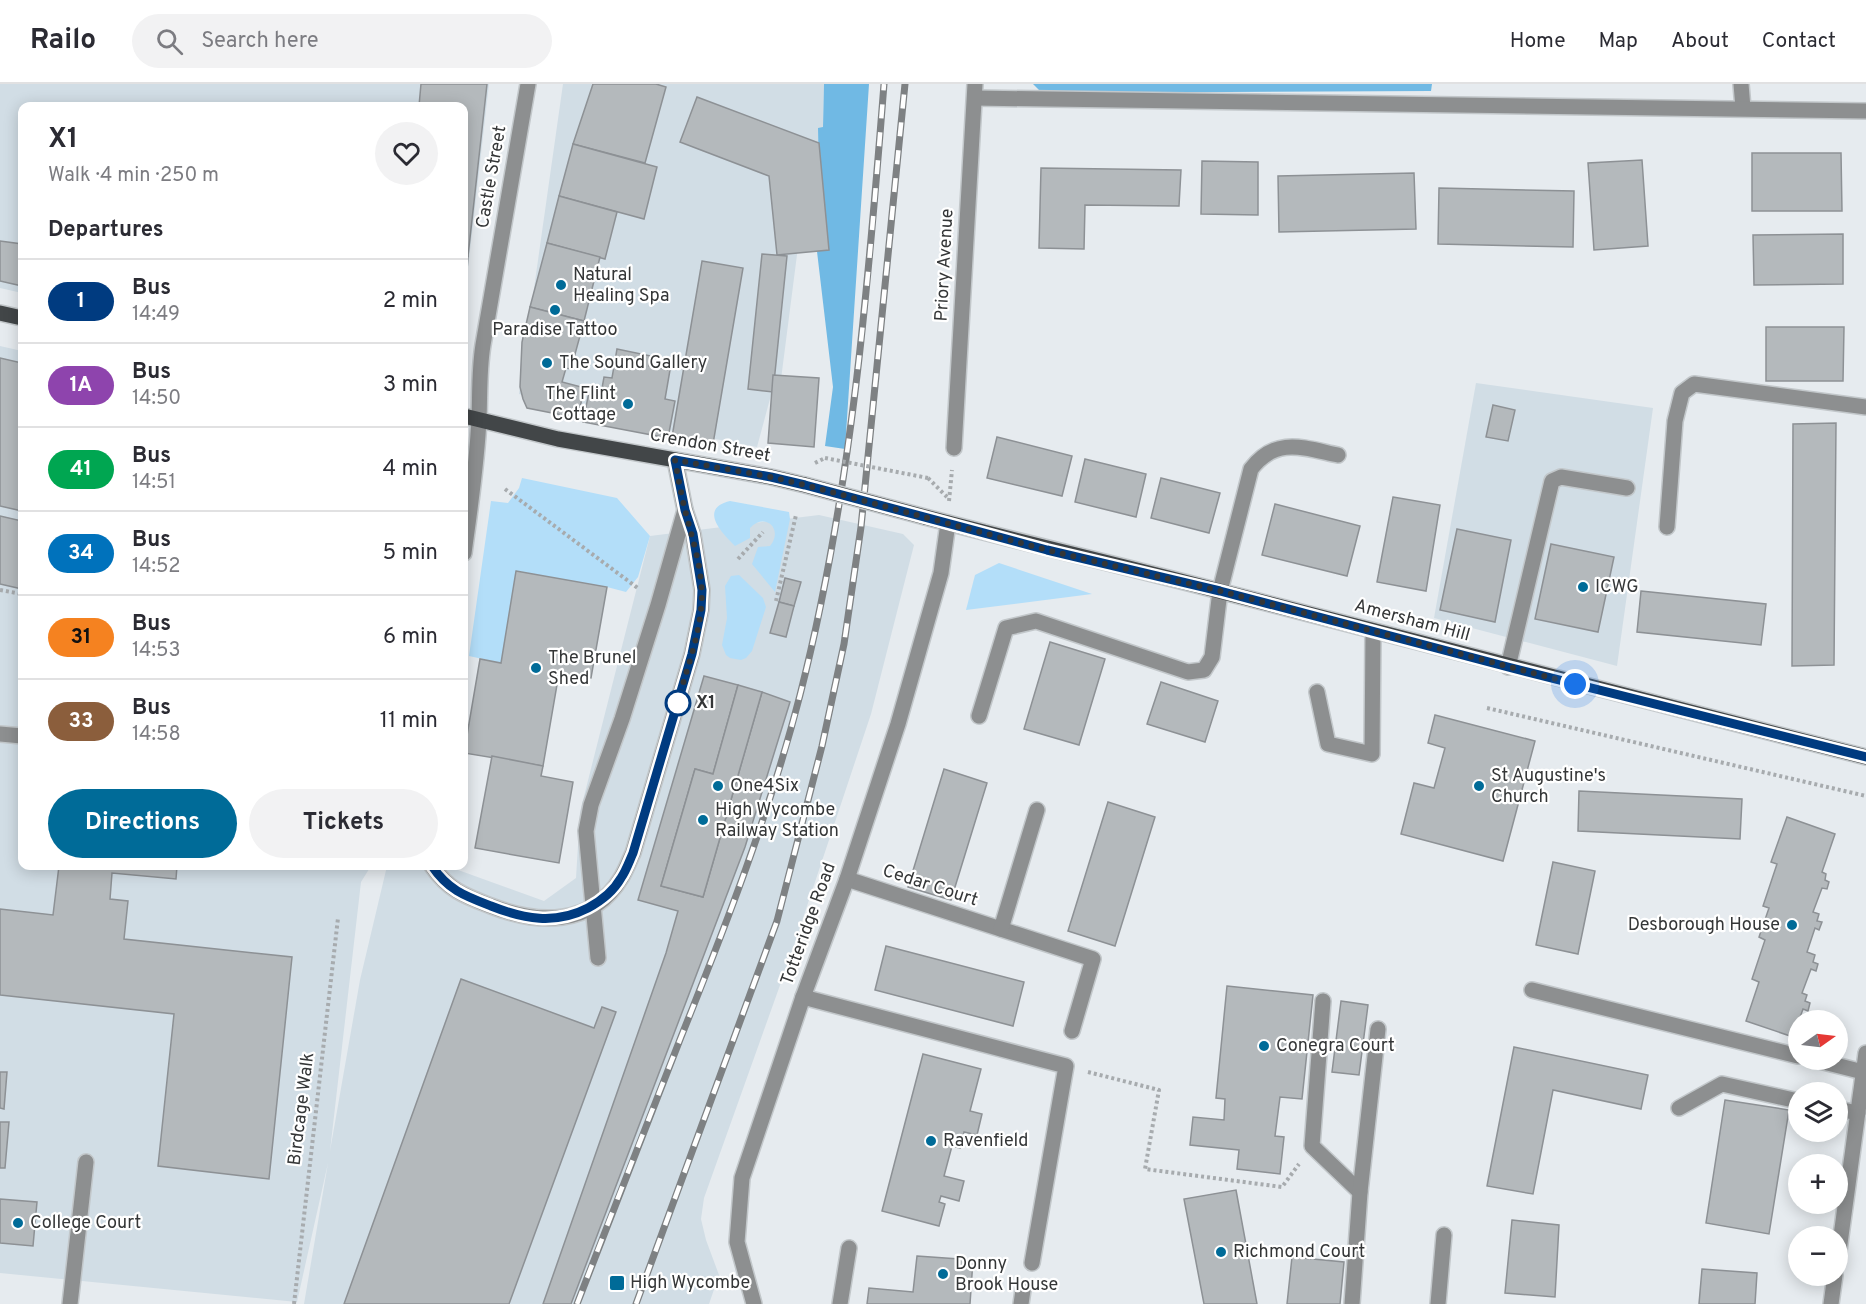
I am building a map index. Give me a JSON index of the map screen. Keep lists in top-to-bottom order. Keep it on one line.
{"streets":{"main road":["Crendon Street","Amersham Hill"],"street":["Castle Street","Priory Avenue","Cedar Court","Totteridge Road"],"path":["Birdcage Walk"]},"crossings":[["Castle Street","Crendon Street"],["Crendon Street","Amersham Hill"],["Crendon Street","Totteridge Road"],["Amersham Hill","Totteridge Road"],["Cedar Court","Totteridge Road"]],"places":{"other":["Natural Healing Spa","Paradise Tattoo","The Sound Gallery","The Flint Cottage","ICWG","The Brunel Shed","X1","One4Six","St Augustine's Church","High Wycombe Railway Station","Desborough House","Conegra Court","Ravenfield","College Court","Richmond Court","Donny Brook House"],"transit":["High Wycombe"]},"lines":["bus line 1"],"north":"right","page":{"header":"Railo","search":"Search here","nav":["Home","Map","About","Contact"],"heading":[["X1","Walk · 4 min · 250 m"],"Departures"],"list":[{"mark":"1","name":"Bus","note":"14:49","value":"2 min"},{"mark":"1A","name":"Bus","note":"14:50","value":"3 min"},{"mark":"41","name":"Bus","note":"14:51","value":"4 min"},{"mark":"34","name":"Bus","note":"14:52","value":"5 min"},{"mark":"31","name":"Bus","note":"14:53","value":"6 min"},{"mark":"33","name":"Bus","note":"14:58","value":"11 min"}],"buttons":["Directions","Tickets"],"map_buttons":["+","−"]}}
